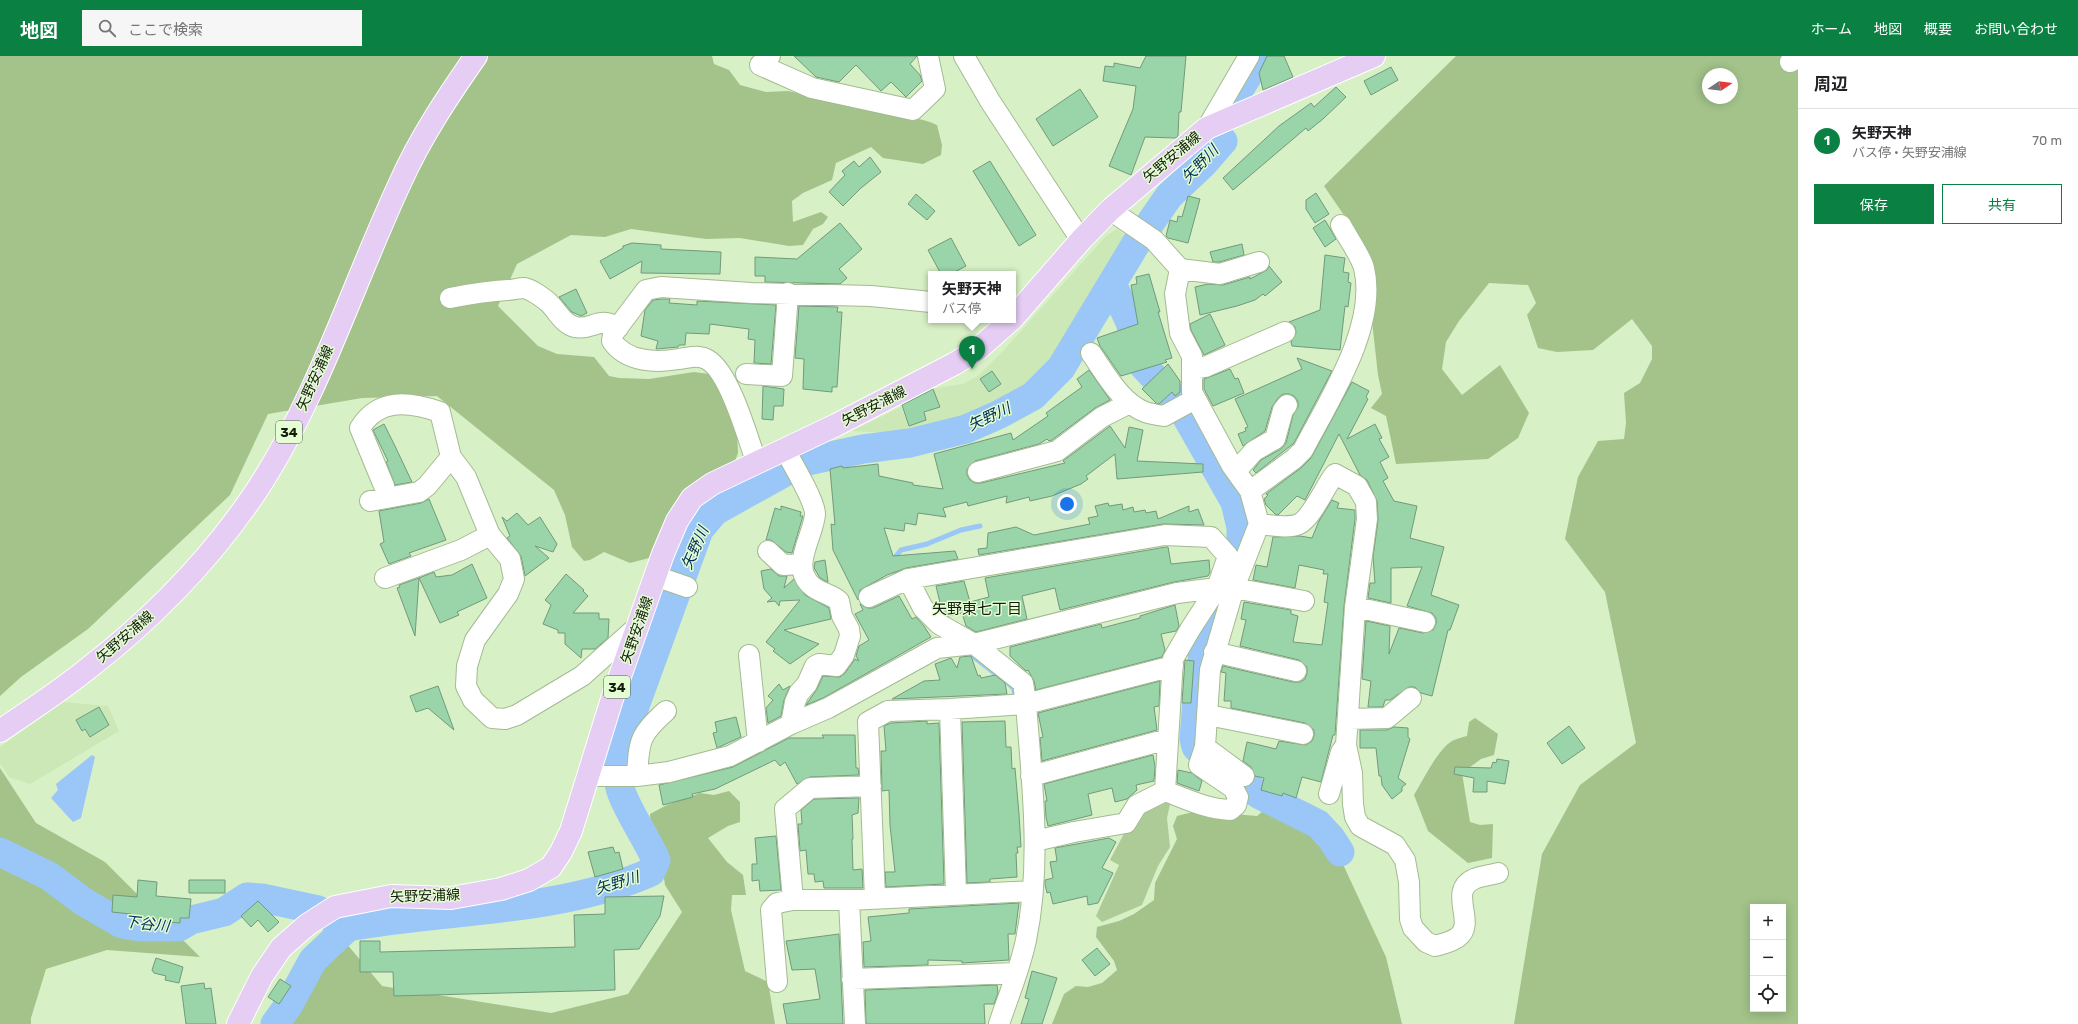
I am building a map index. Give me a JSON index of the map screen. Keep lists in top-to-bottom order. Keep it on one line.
{"streets":{"main road":["矢野安浦線","34"]},"districts":["矢野東七丁目"],"water":["矢野川","下谷川"],"north":"right","page":{"header":"地図","search":"ここで検索","nav":["ホーム","地図","概要","お問い合わせ"],"heading":"周辺","list":[{"mark":"1","name":"矢野天神","note":"バス停 · 矢野安浦線","value":"70 m"}],"buttons":["保存","共有"],"popup":["矢野天神","バス停"],"pins":"1","map_buttons":["+","−"]}}
